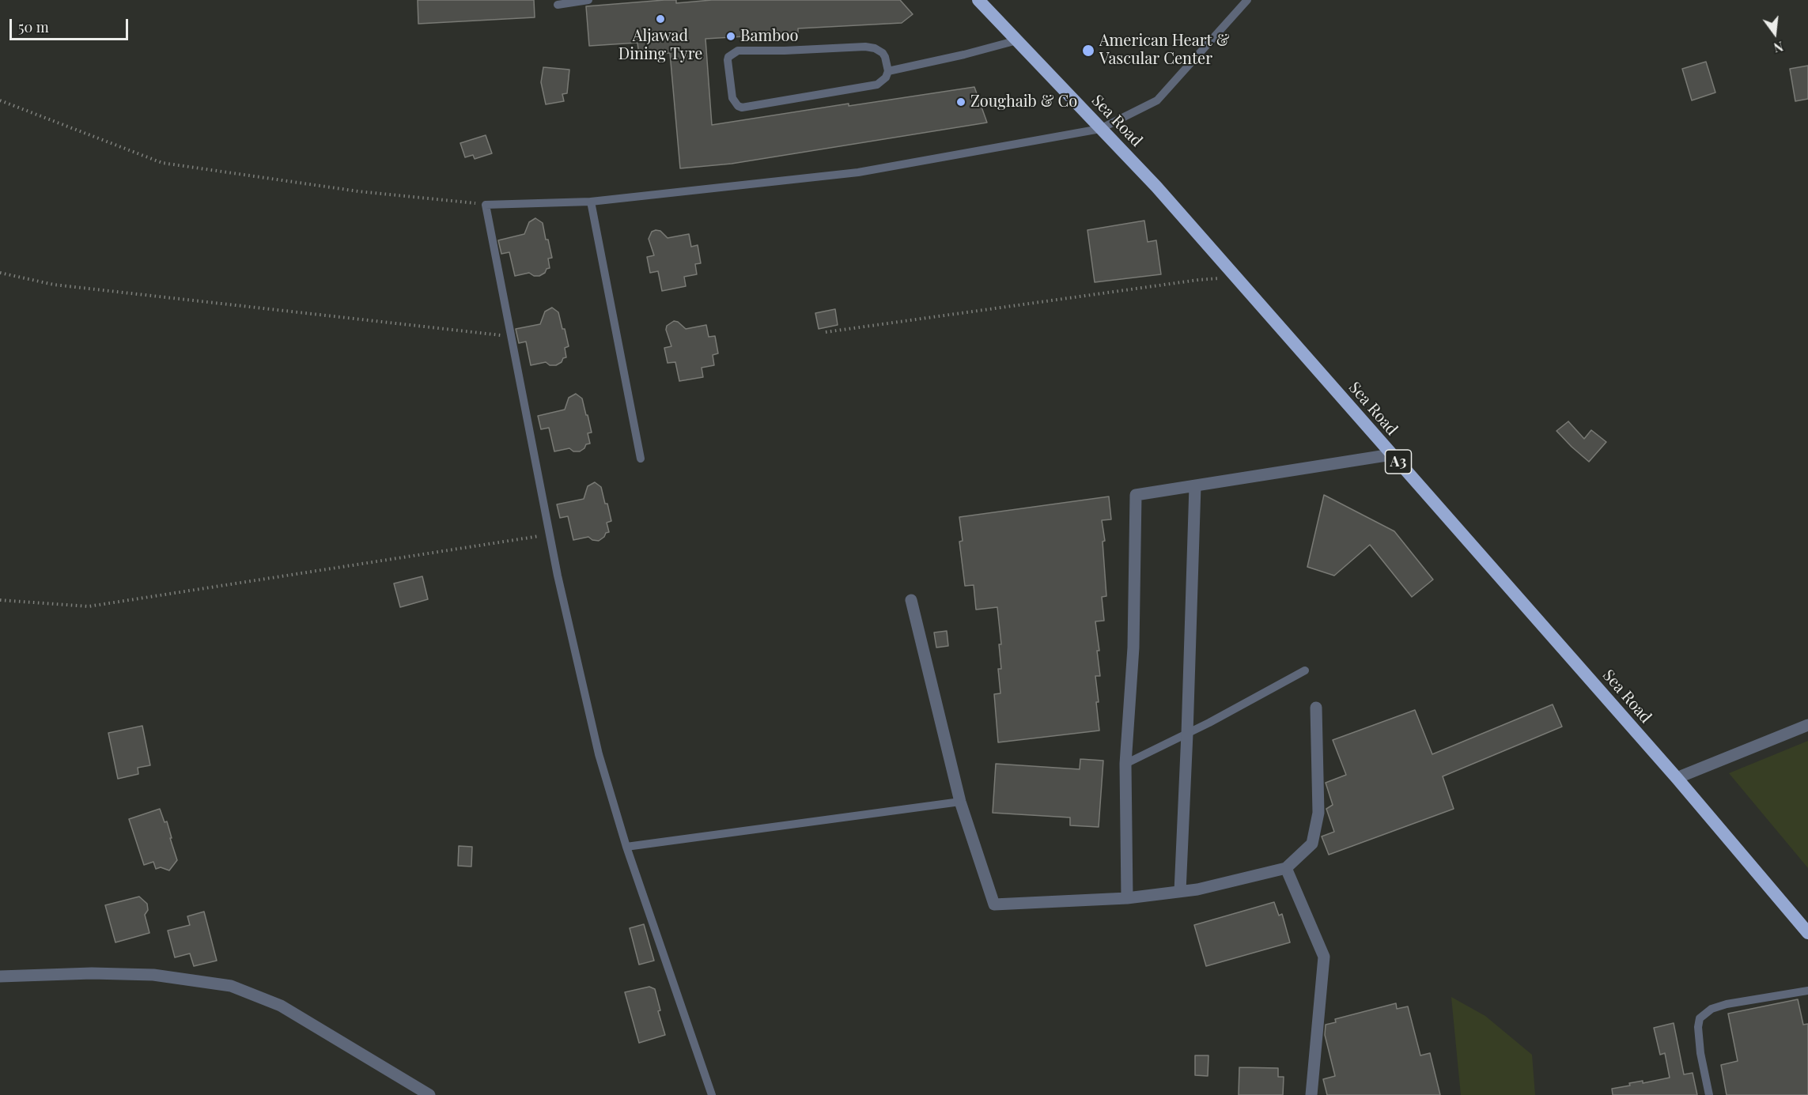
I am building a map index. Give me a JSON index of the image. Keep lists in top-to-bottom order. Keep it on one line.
{"streets":{"highway":["Sea Road","A3"]},"places":["Aljawad Dining Tyre","Bamboo","American Heart & Vascular Center","Zoughaib & Co"],"scale_bar":"50 m","north":"bottom"}
